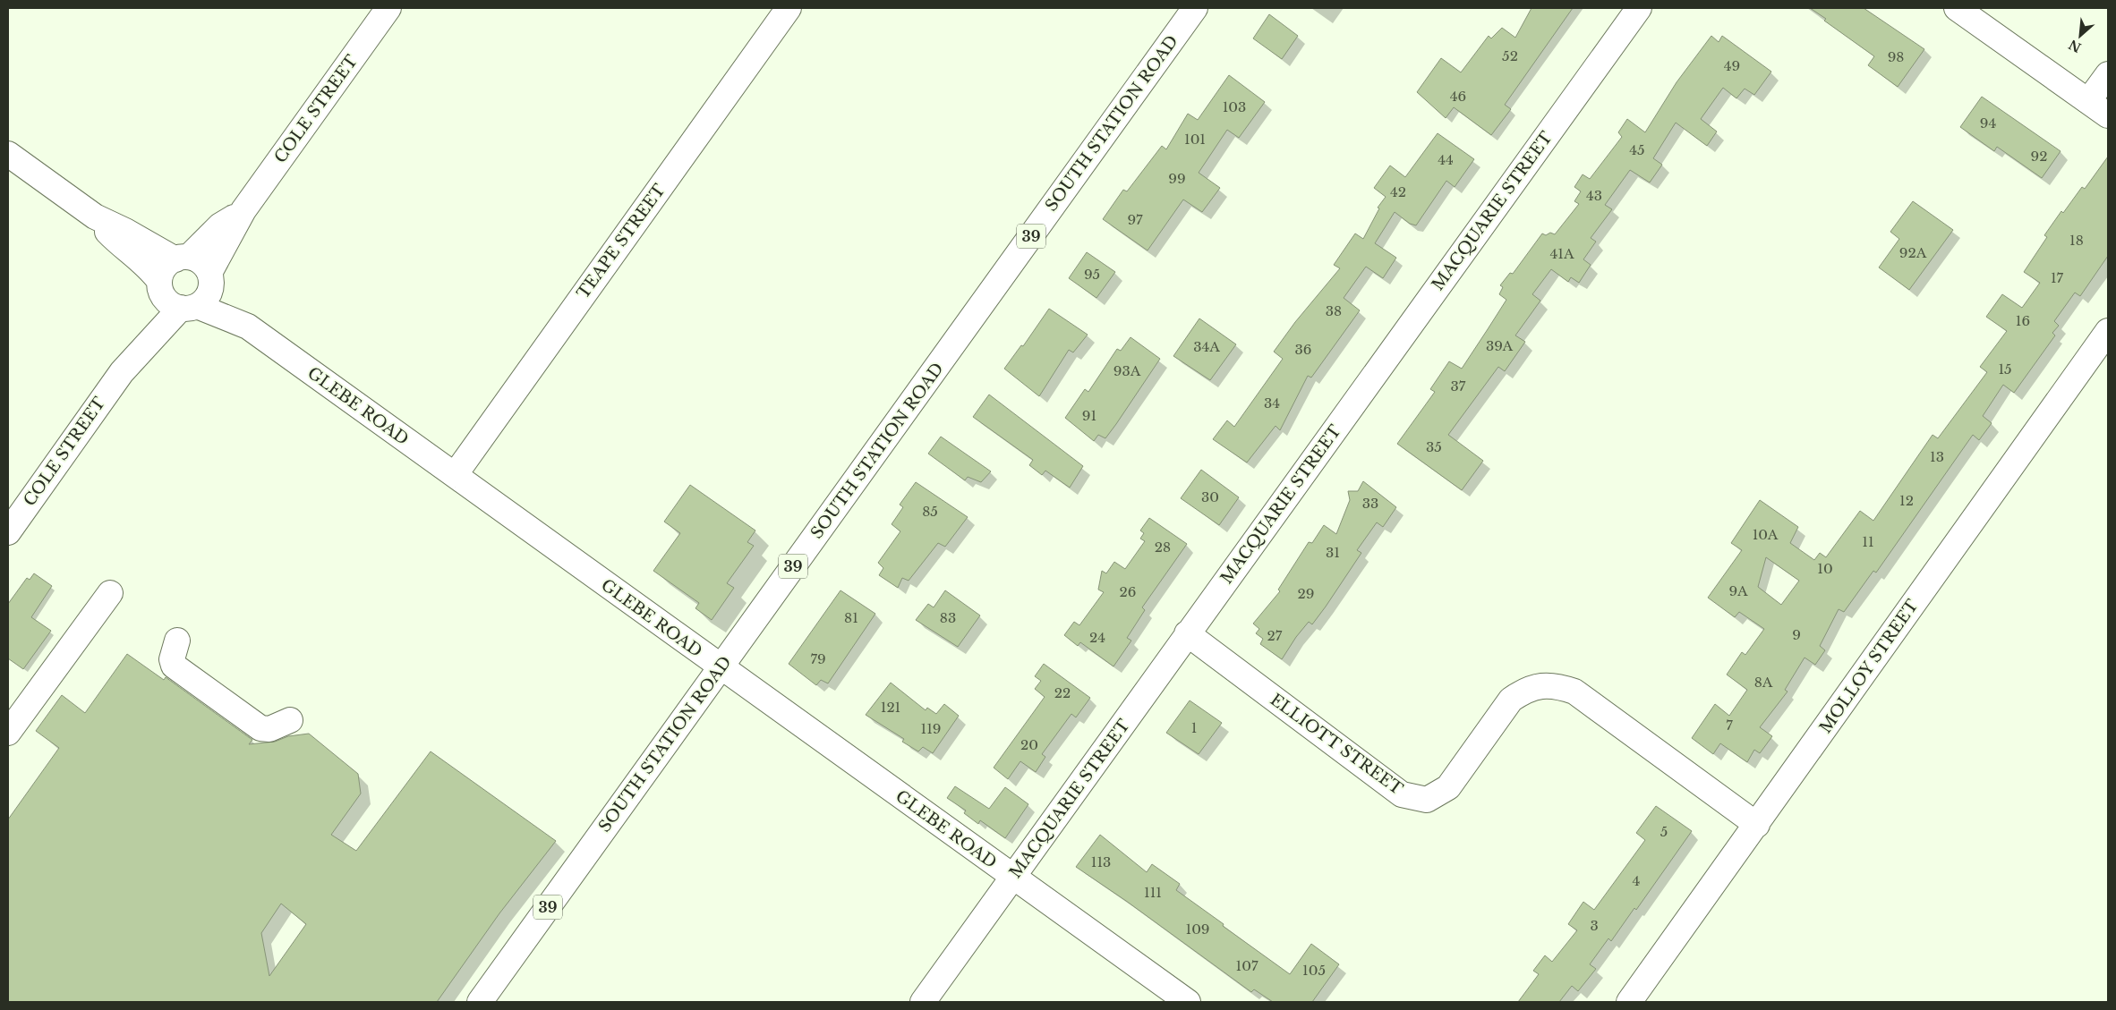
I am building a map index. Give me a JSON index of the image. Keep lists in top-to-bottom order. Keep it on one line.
{"streets":{"street":["COLE STREET","SOUTH STATION ROAD","MACQUARIE STREET","39","TEAPE STREET","GLEBE ROAD","MOLLOY STREET","ELLIOTT STREET"]},"crossings":[["COLE STREET","GLEBE ROAD"],["SOUTH STATION ROAD","GLEBE ROAD"],["MACQUARIE STREET","GLEBE ROAD"],["MACQUARIE STREET","ELLIOTT STREET"],["TEAPE STREET","GLEBE ROAD"],["MOLLOY STREET","ELLIOTT STREET"]],"house_numbers":["52","98","49","46","103","94","101","45","92","44","99","42","43","97","18","92A","41A","95","17","38","16","39A","34A","36","15","93A","37","34","91","35","13","30","12","33","85","10A","11","28","31","10","9A","26","29","81","83","9","27","24","79","8A","22","121","7","1","119","20","5","113","4","111","3","109","107","105"],"north":"bottom left"}
